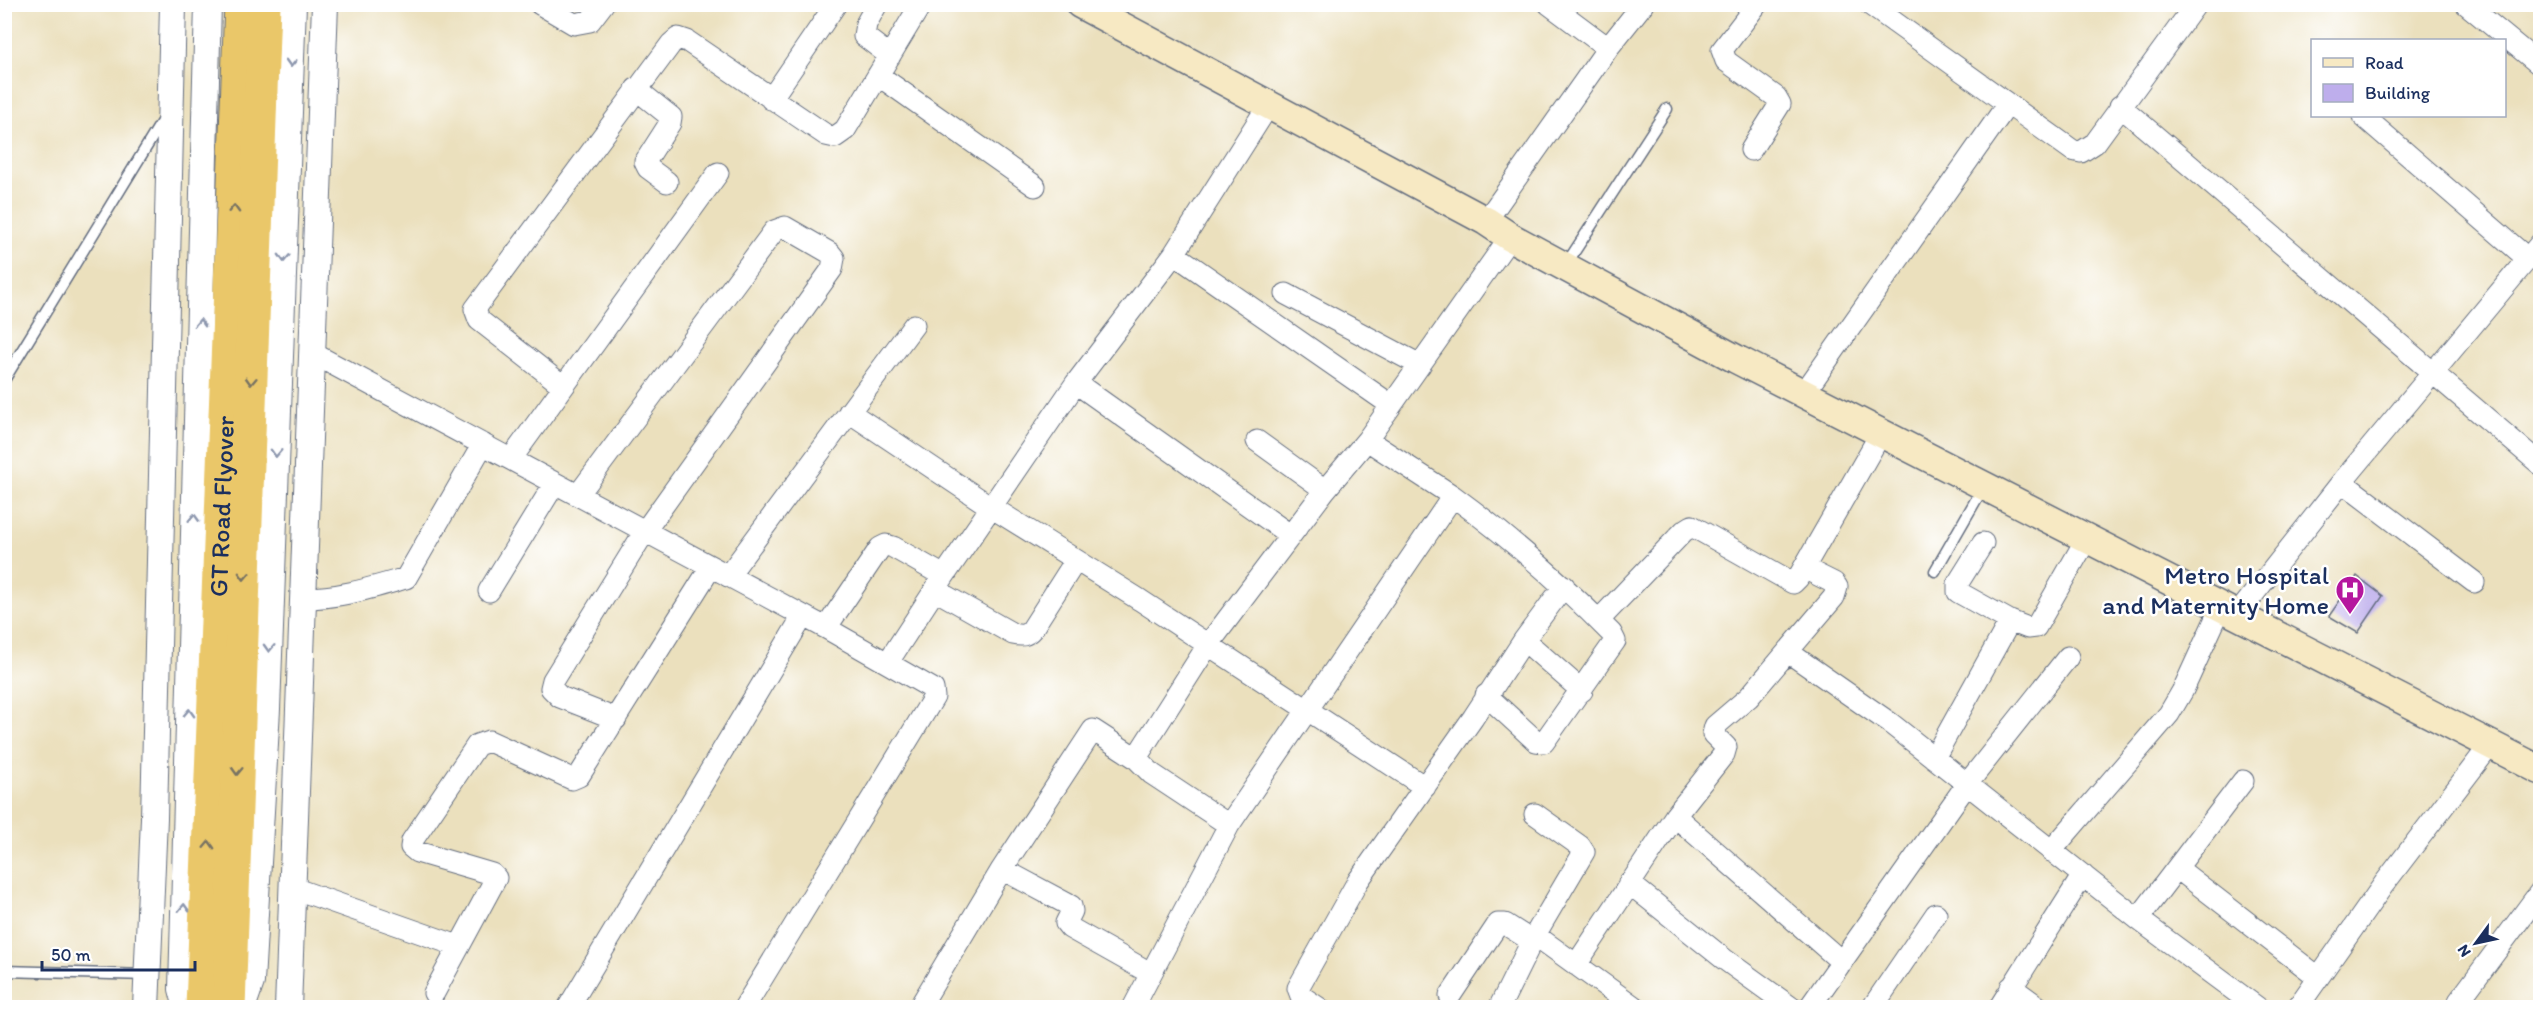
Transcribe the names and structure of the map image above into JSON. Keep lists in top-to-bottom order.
{
  "streets": {
    "highway": ["GT Road Flyover"]
  },
  "places": {
    "hospital": ["Metro Hospital and Maternity Home"]
  },
  "legend": ["Road", "Building"],
  "scale_bar": "50 m",
  "north": "bottom left"
}
